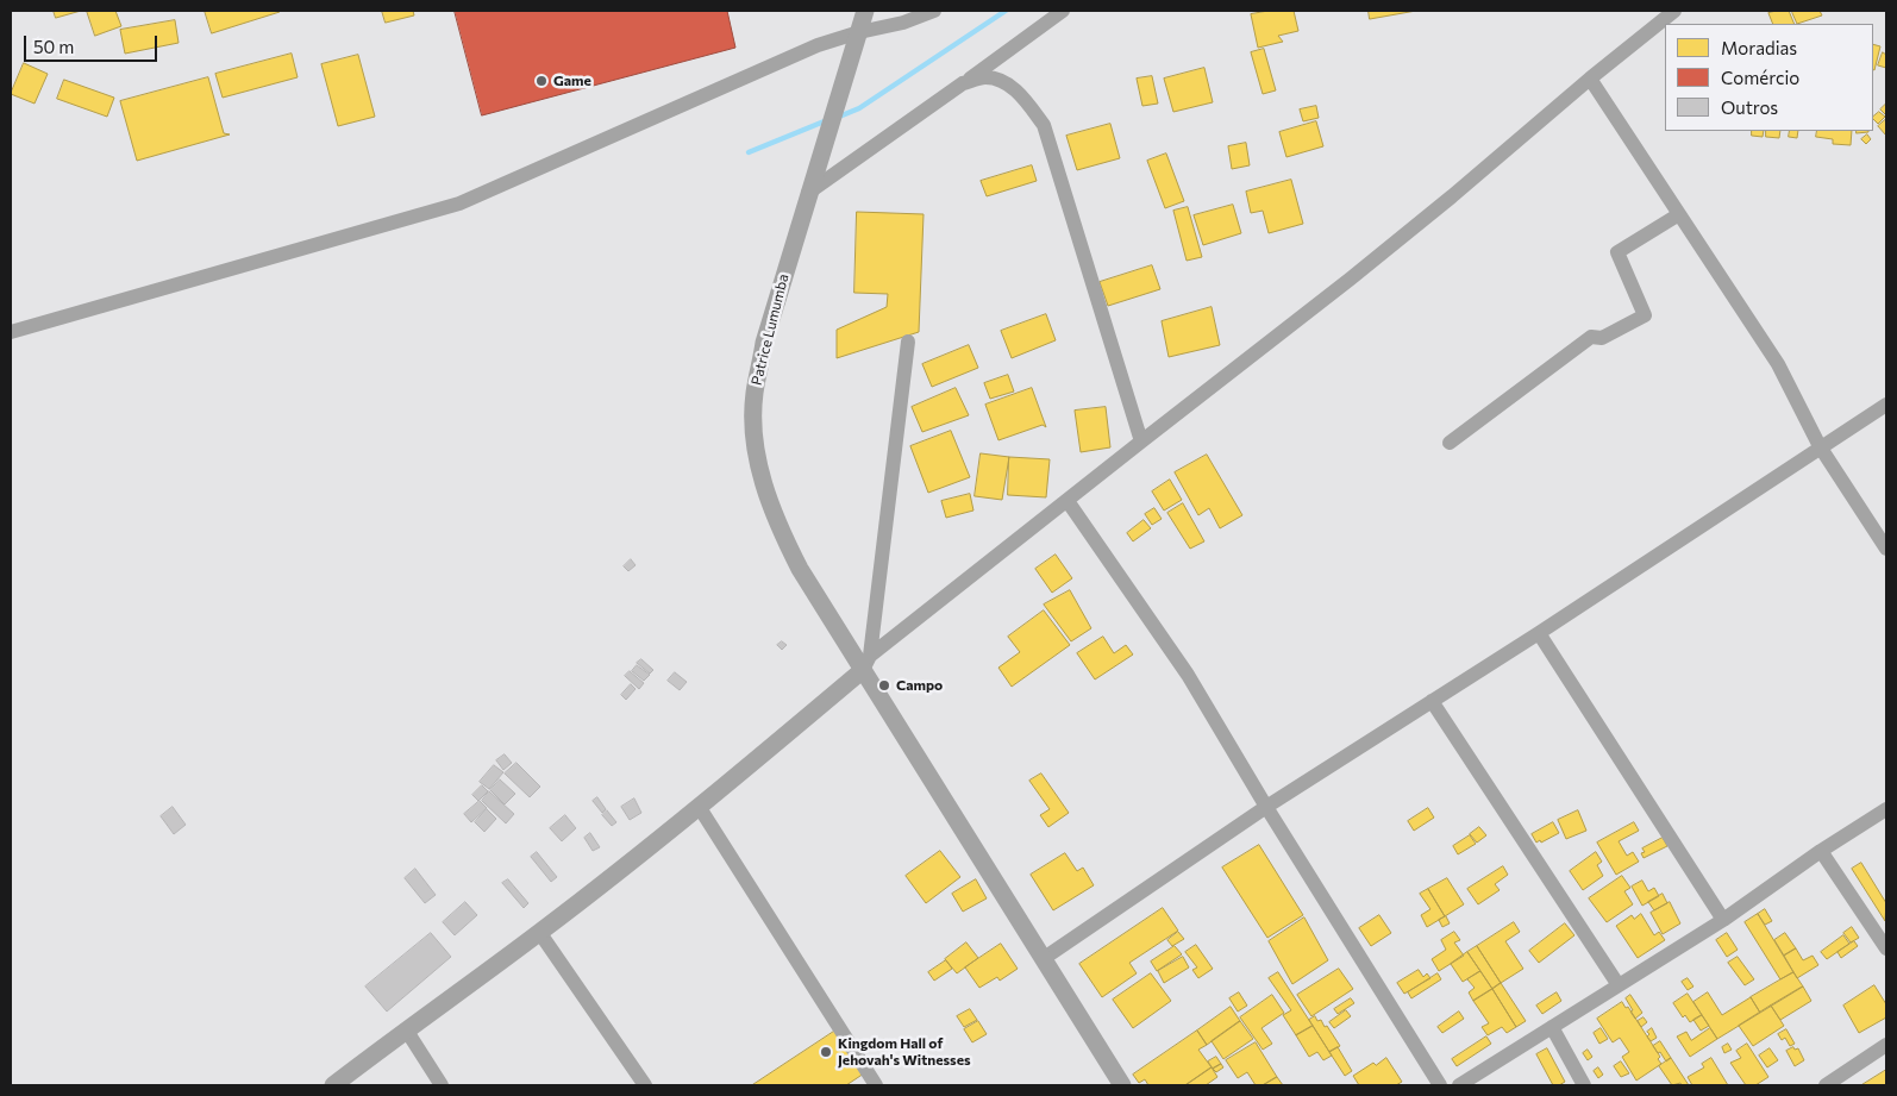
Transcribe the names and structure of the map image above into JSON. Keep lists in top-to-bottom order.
{
  "streets": {
    "street": ["Patrice Lumumba"]
  },
  "places": ["Game", "Campo", "Kingdom Hall of Jehovah's Witnesses"],
  "legend": ["Moradias", "Comércio", "Outros"],
  "scale_bar": "50 m"
}
